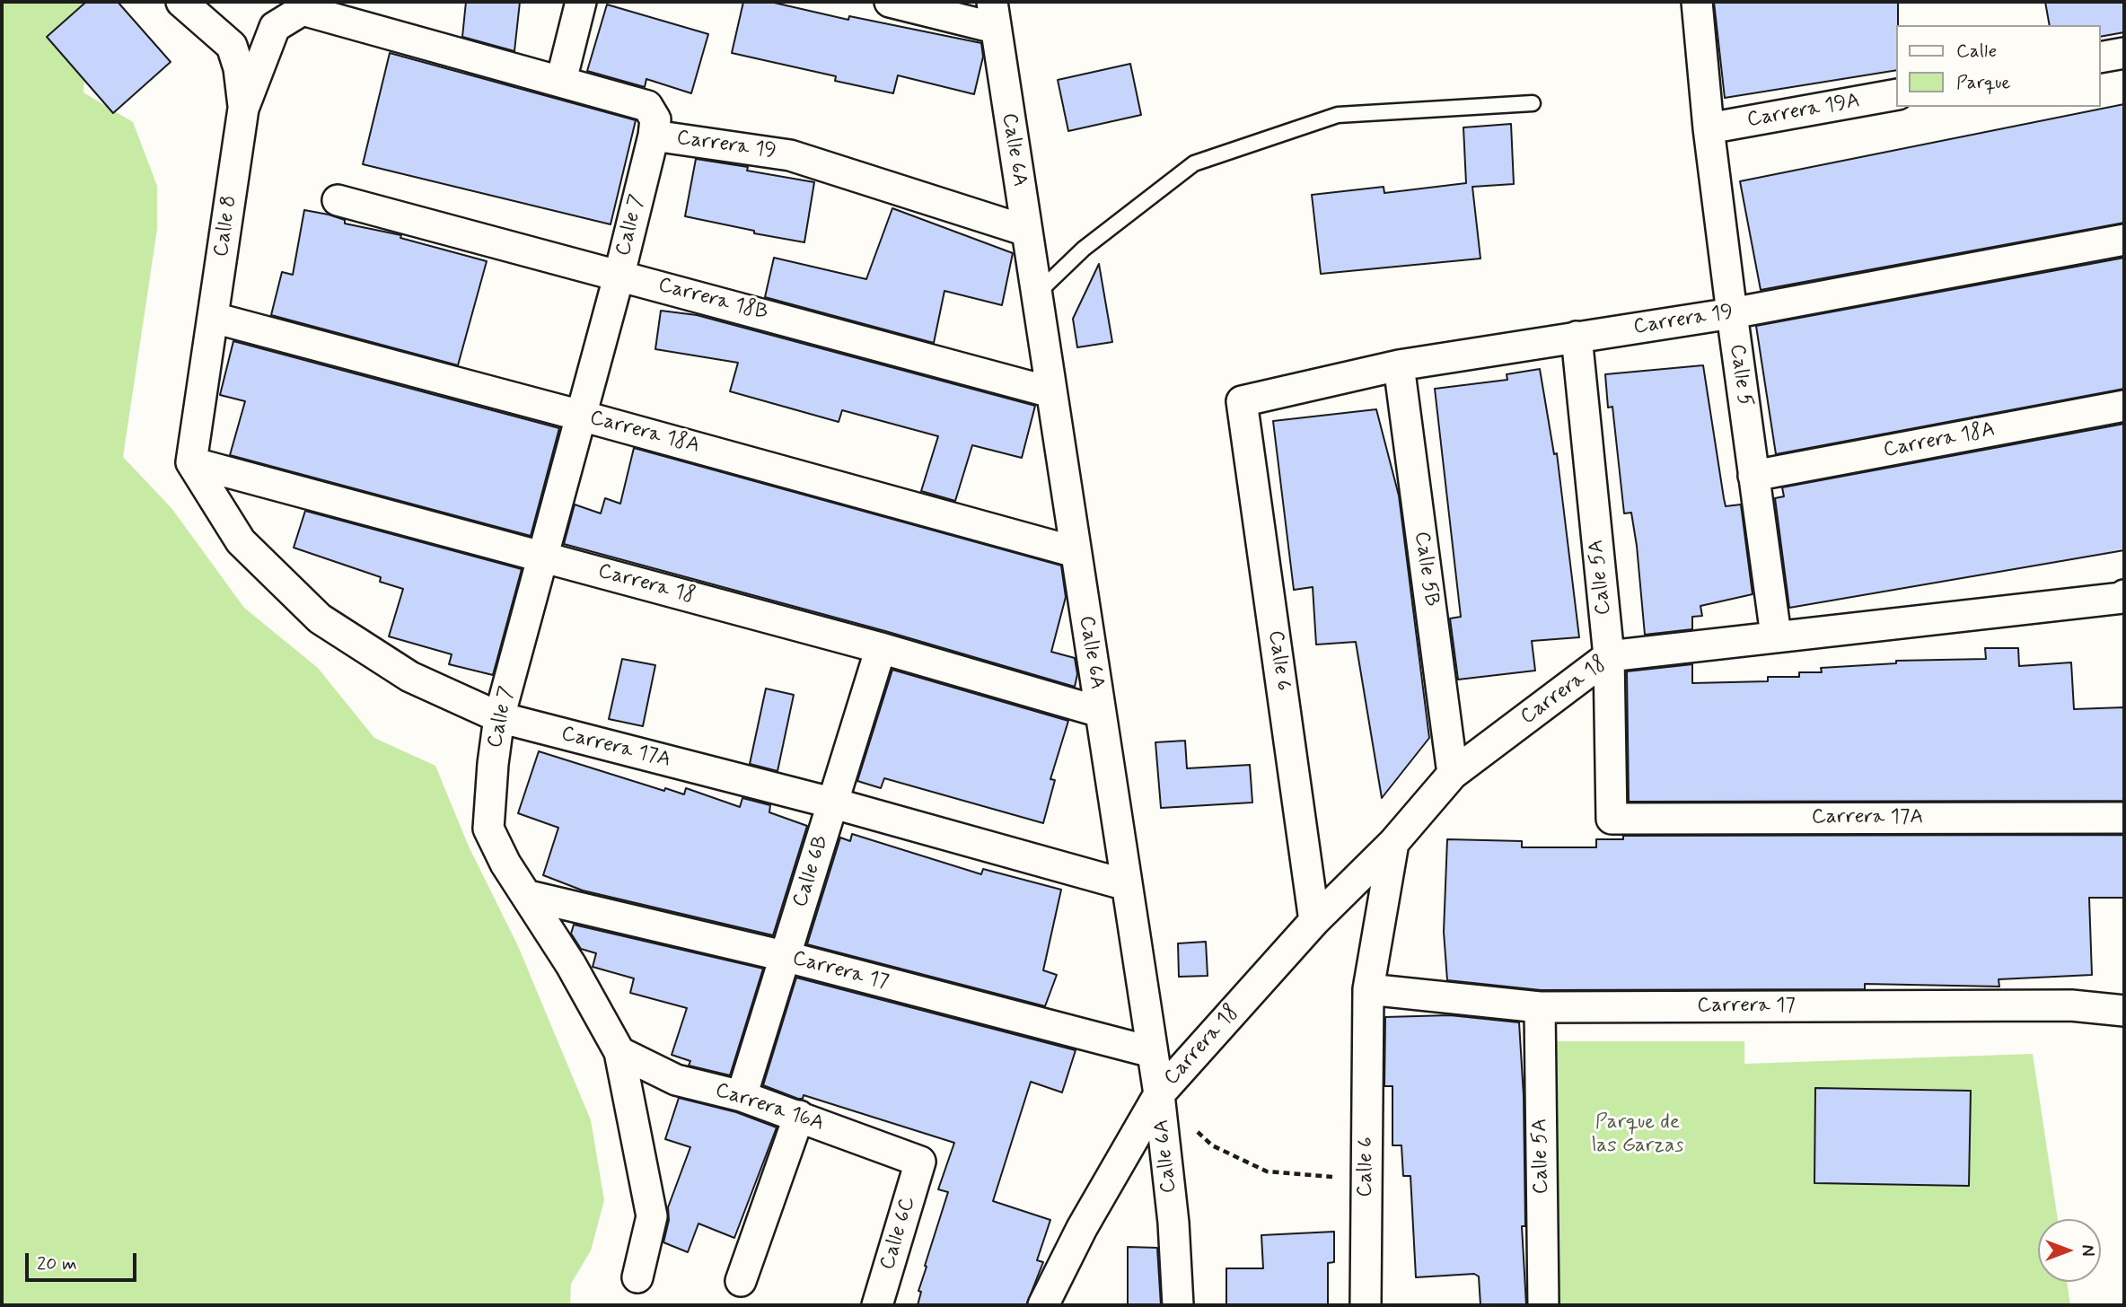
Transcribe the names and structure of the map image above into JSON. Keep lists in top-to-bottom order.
{
  "streets": {
    "street": [
      "Carrera 19A",
      "Carrera 19",
      "Calle 6A",
      "Calle 7",
      "Calle 8",
      "Carrera 18B",
      "Calle 5",
      "Carrera 18A",
      "Calle 5B",
      "Calle 5A",
      "Carrera 18",
      "Calle 6",
      "Carrera 17A",
      "Calle 6B",
      "Carrera 17",
      "Carrera 16A",
      "Calle 6C"
    ]
  },
  "crossings": [
    ["Carrera 19A", "Calle 5"],
    ["Carrera 19", "Calle 6A"],
    ["Carrera 19", "Calle 7"],
    ["Carrera 19", "Calle 8"],
    ["Carrera 19", "Calle 5"],
    ["Carrera 19", "Calle 5B"],
    ["Carrera 19", "Calle 5A"],
    ["Carrera 19", "Calle 6"],
    ["Calle 6A", "Carrera 18B"],
    ["Calle 6A", "Carrera 18A"],
    ["Calle 6A", "Carrera 18"],
    ["Calle 6A", "Carrera 17A"],
    ["Calle 6A", "Carrera 17"],
    ["Calle 7", "Carrera 18B"],
    ["Calle 7", "Carrera 18A"],
    ["Calle 7", "Carrera 18"],
    ["Calle 7", "Carrera 17A"],
    ["Calle 7", "Carrera 17"],
    ["Calle 7", "Carrera 16A"],
    ["Calle 8", "Carrera 18A"],
    ["Calle 8", "Carrera 18"],
    ["Calle 8", "Carrera 17A"],
    ["Calle 5", "Carrera 18A"],
    ["Calle 5", "Carrera 18"],
    ["Calle 5B", "Carrera 18"],
    ["Calle 5A", "Carrera 18"],
    ["Calle 5A", "Carrera 17A"],
    ["Calle 5A", "Carrera 17"],
    ["Carrera 18", "Calle 6"],
    ["Carrera 18", "Carrera 17A"],
    ["Carrera 18", "Calle 6B"],
    ["Calle 6", "Carrera 17"],
    ["Carrera 17A", "Calle 6B"],
    ["Calle 6B", "Carrera 17"],
    ["Calle 6B", "Carrera 16A"],
    ["Carrera 16A", "Calle 6C"]
  ],
  "parks": ["Parque de las Garzas"],
  "legend": ["Calle", "Parque"],
  "scale_bar": "20 m",
  "north": "right"
}
